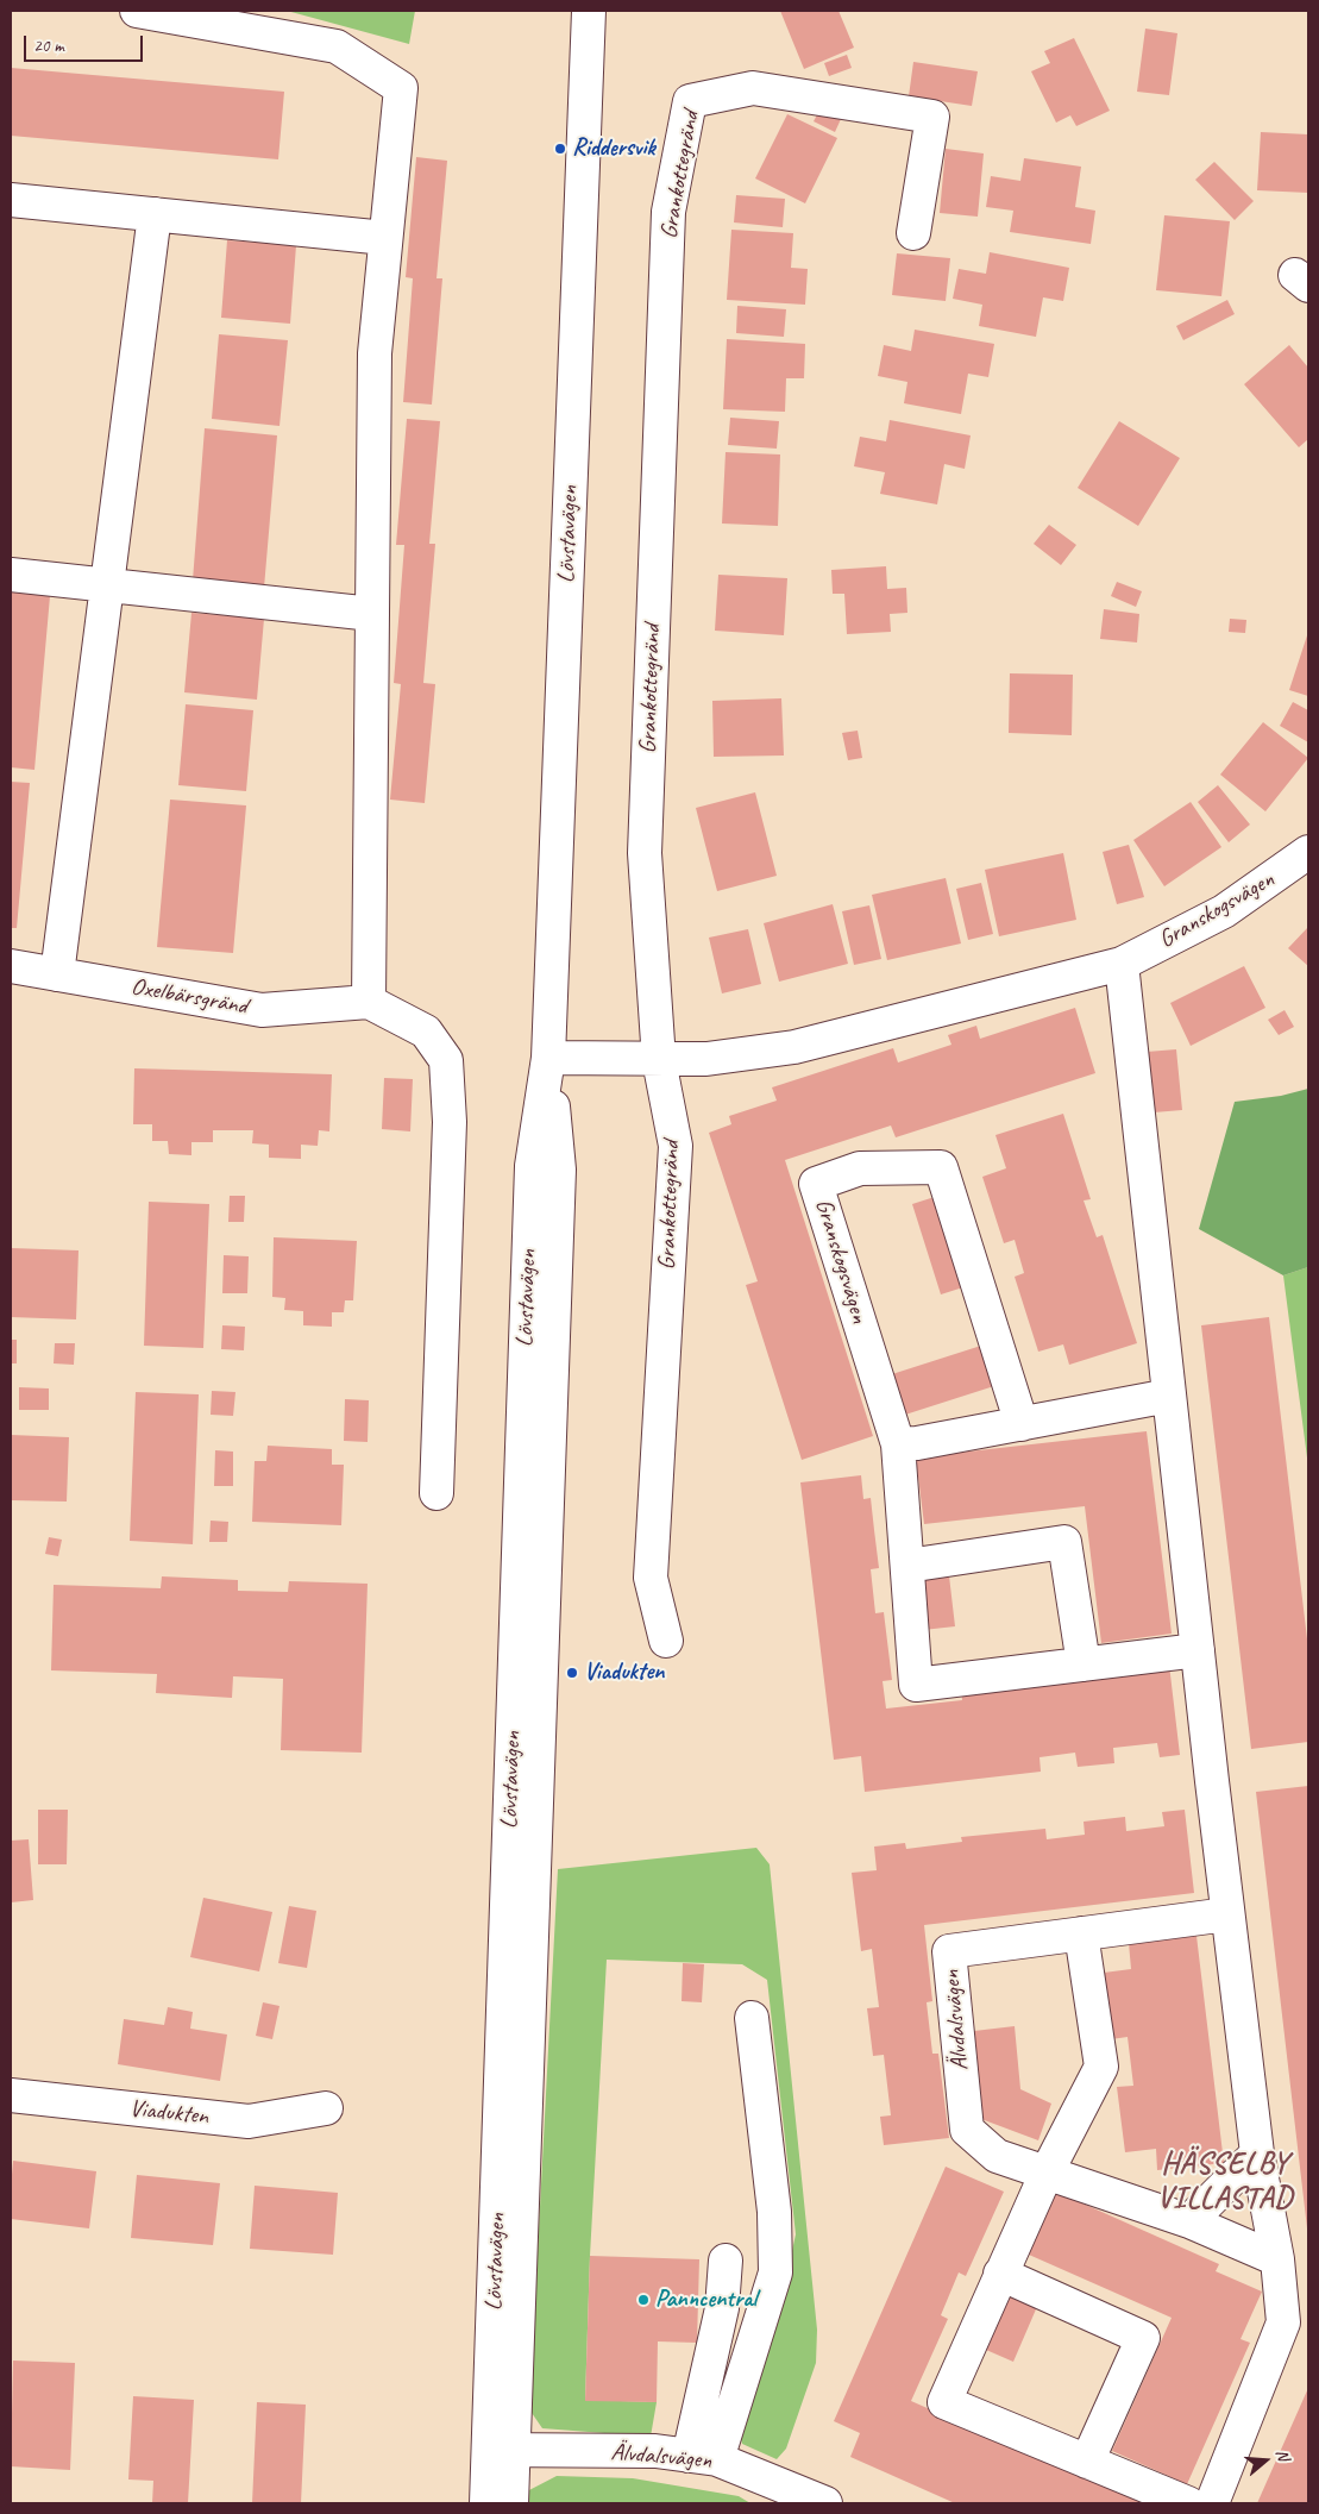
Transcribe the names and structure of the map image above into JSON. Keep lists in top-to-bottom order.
{
  "streets": {
    "street": [
      "Grankottegränd",
      "Lövstavägen",
      "Granskogsvägen",
      "Oxelbärsgränd",
      "Älvdalsvägen",
      "Viadukten"
    ]
  },
  "crossings": [
    ["Grankottegränd", "Granskogsvägen"],
    ["Lövstavägen", "Granskogsvägen"],
    ["Lövstavägen", "Älvdalsvägen"]
  ],
  "districts": ["HÄSSELBY VILLASTAD"],
  "places": ["Riddersvik", "Viadukten", "Panncentral"],
  "scale_bar": "20 m",
  "north": "right"
}
